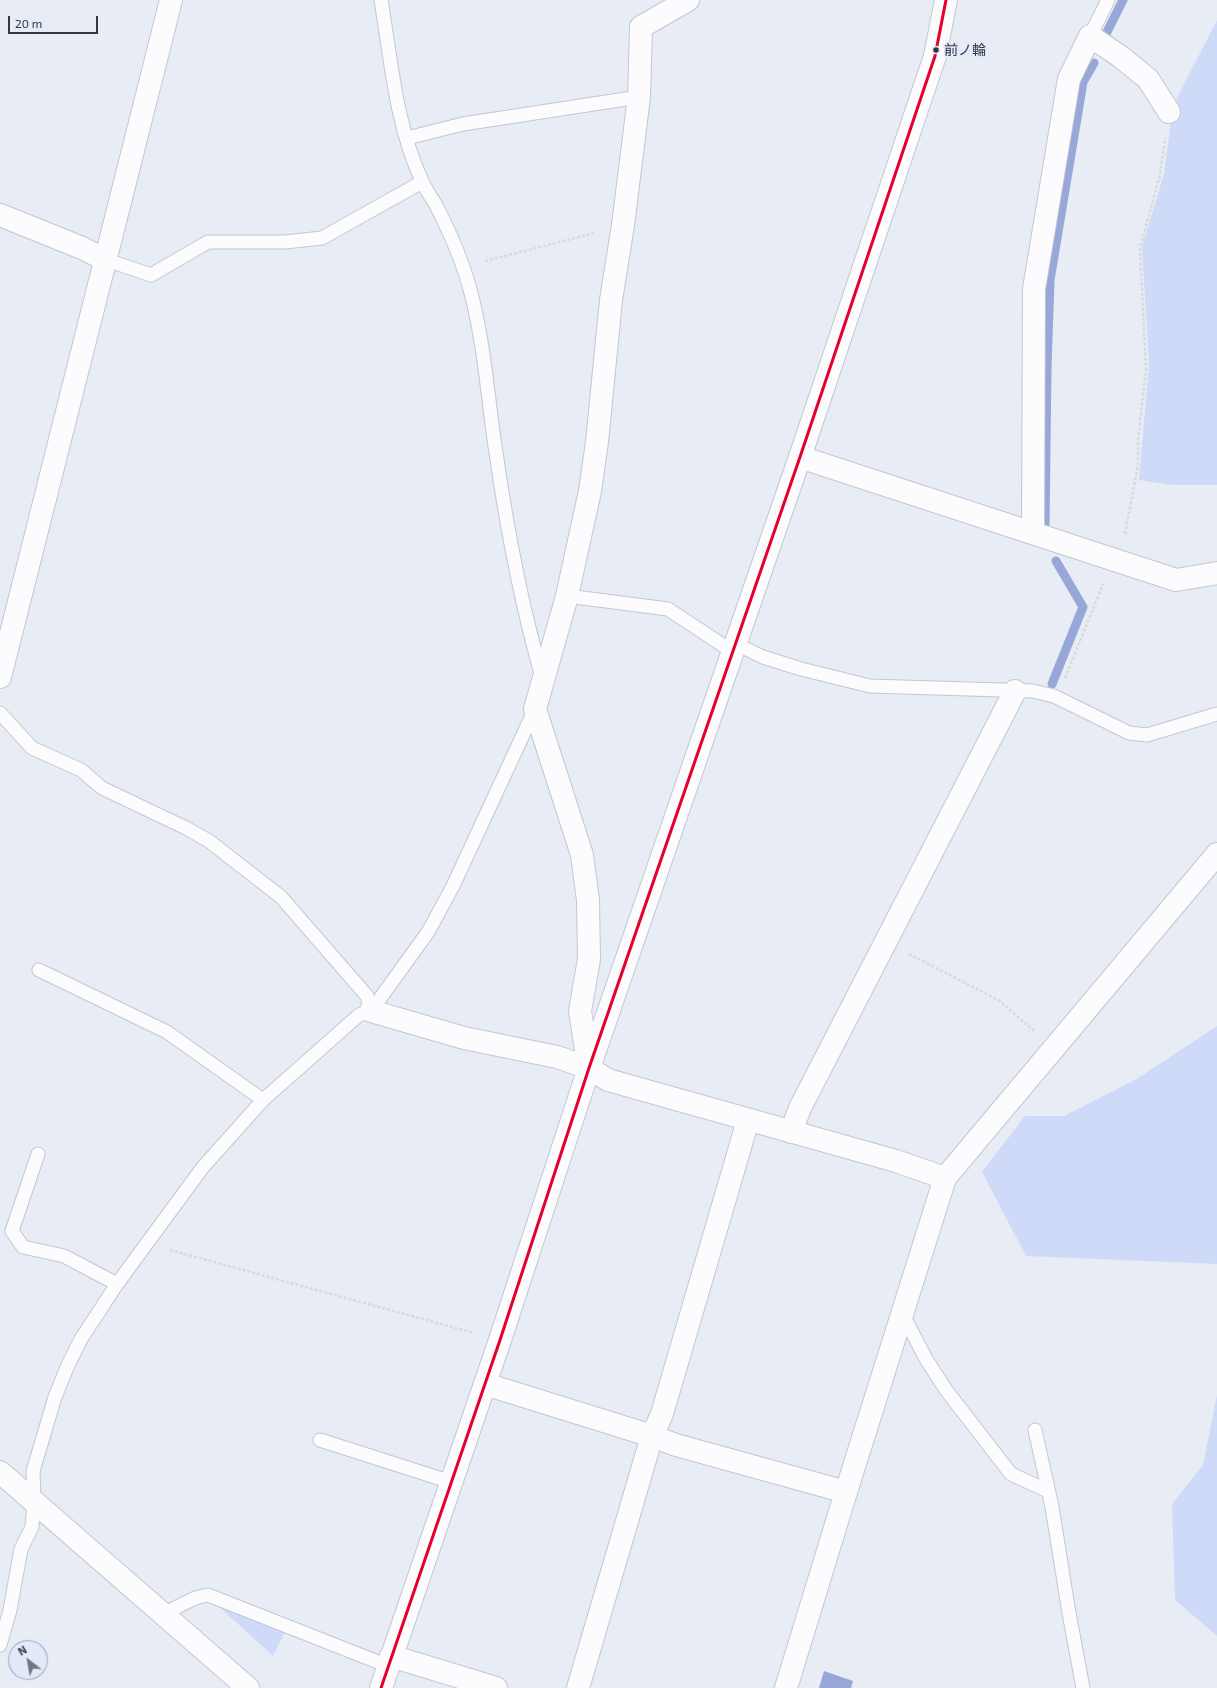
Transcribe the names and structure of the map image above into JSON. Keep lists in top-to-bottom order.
{
  "places": ["前ノ輪"],
  "scale_bar": "20 m",
  "north": "top left"
}
